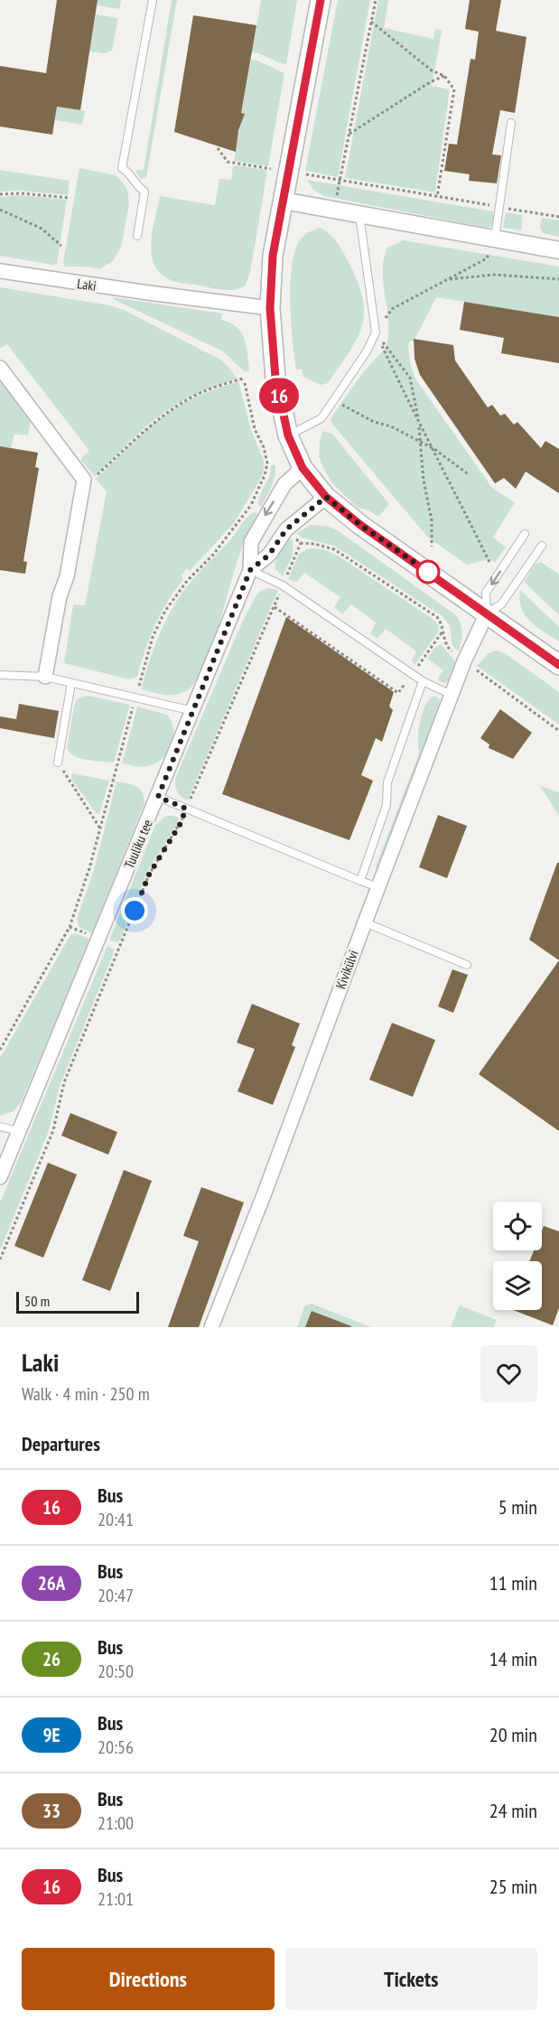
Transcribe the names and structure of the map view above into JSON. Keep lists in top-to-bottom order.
{
  "streets": {
    "street": ["Laki", "Tuuliku tee", "Kivikülvi"]
  },
  "lines": ["bus line 16"],
  "scale_bar": "50 m",
  "page": {
    "on_map": "16",
    "scale": "50 m",
    "heading": [
      ["Laki", "Walk · 4 min · 250 m"],
      "Departures"
    ],
    "list": [
      {
        "mark": "16",
        "name": "Bus",
        "note": "20:41",
        "value": "5 min"
      },
      {
        "mark": "26A",
        "name": "Bus",
        "note": "20:47",
        "value": "11 min"
      },
      {
        "mark": "26",
        "name": "Bus",
        "note": "20:50",
        "value": "14 min"
      },
      {
        "mark": "9E",
        "name": "Bus",
        "note": "20:56",
        "value": "20 min"
      },
      {
        "mark": "33",
        "name": "Bus",
        "note": "21:00",
        "value": "24 min"
      },
      {
        "mark": "16",
        "name": "Bus",
        "note": "21:01",
        "value": "25 min"
      }
    ],
    "buttons": ["Directions", "Tickets"]
  }
}
